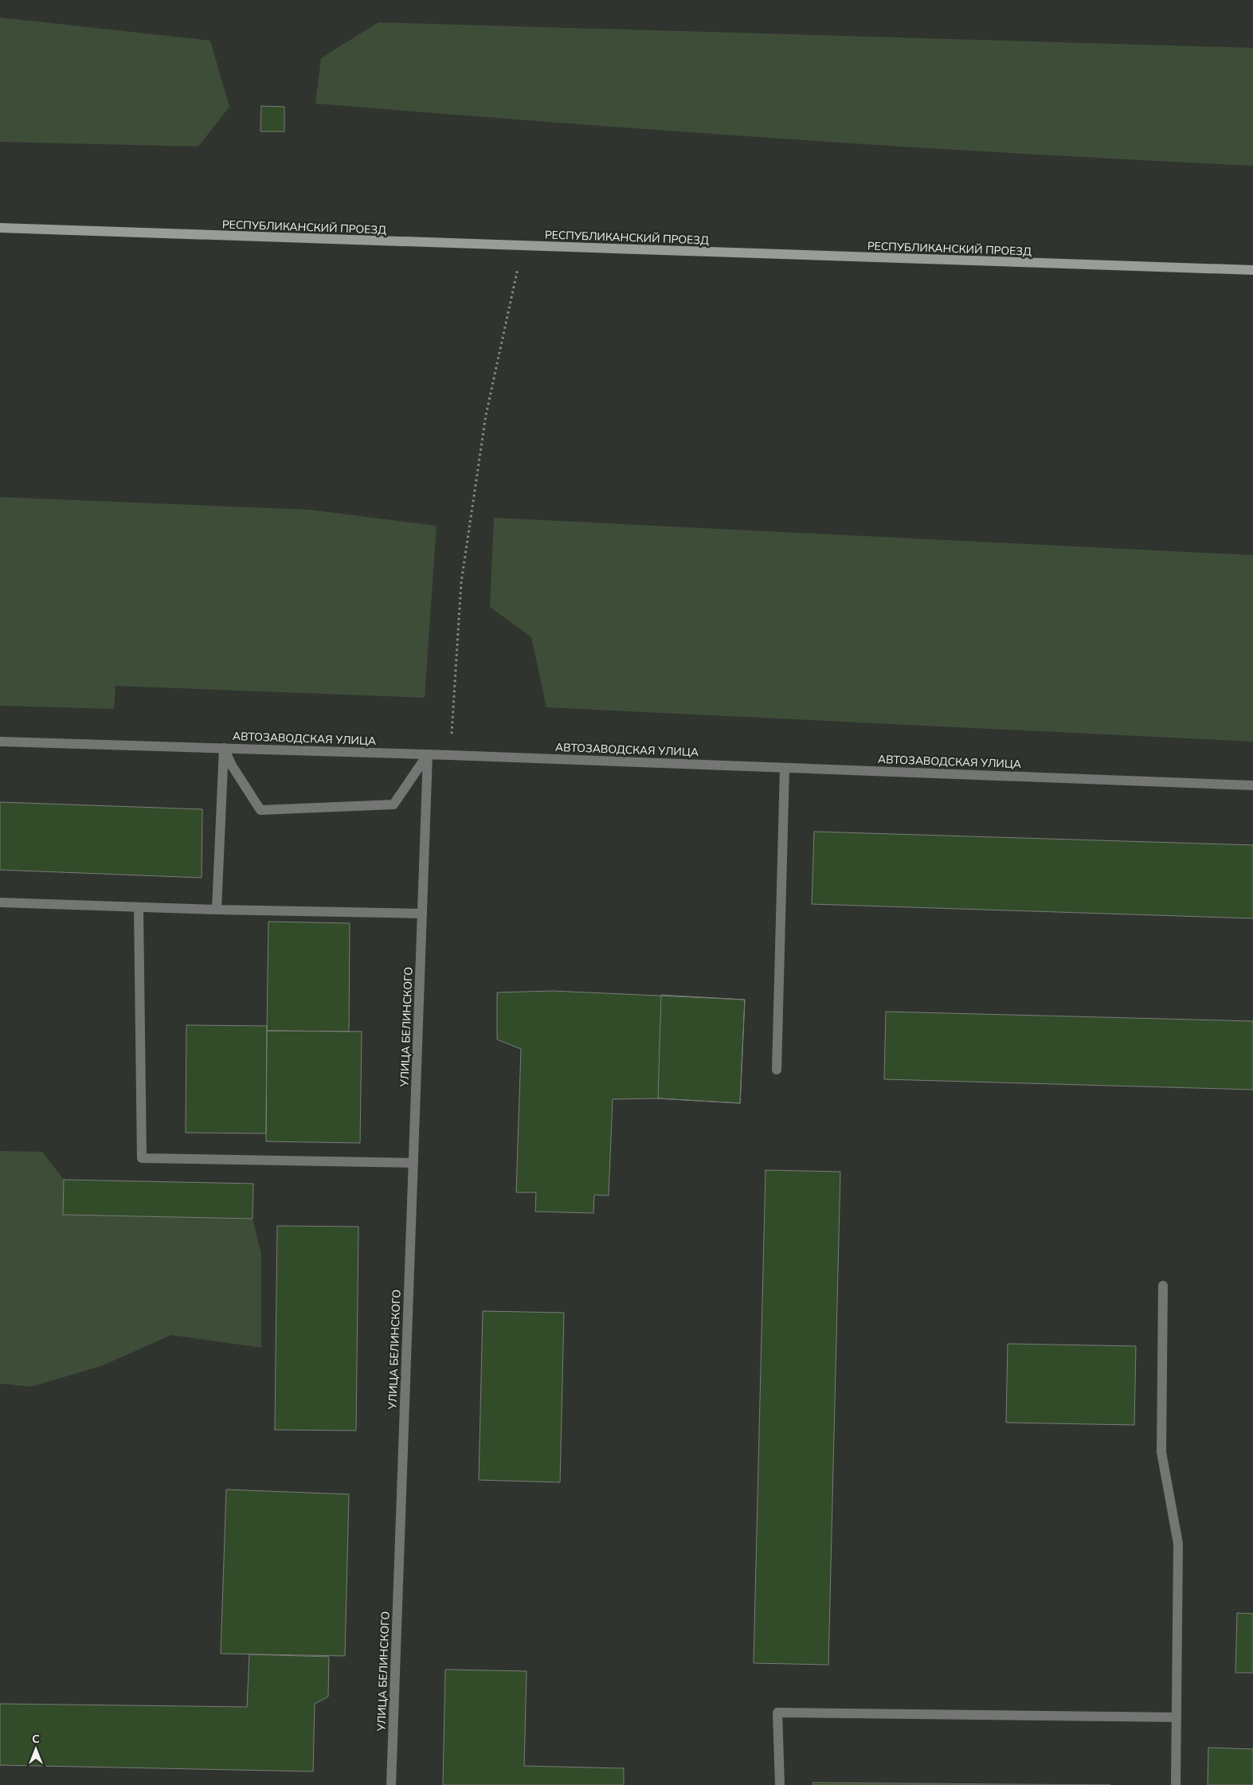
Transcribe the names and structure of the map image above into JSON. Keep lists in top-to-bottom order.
{
  "streets": {
    "main road": ["РЕСПУБЛИКАНСКИЙ ПРОЕЗД"],
    "street": ["АВТОЗАВОДСКАЯ УЛИЦА", "УЛИЦА БЕЛИНСКОГО"]
  },
  "crossings": [
    ["АВТОЗАВОДСКАЯ УЛИЦА", "УЛИЦА БЕЛИНСКОГО"]
  ],
  "north": "top"
}
